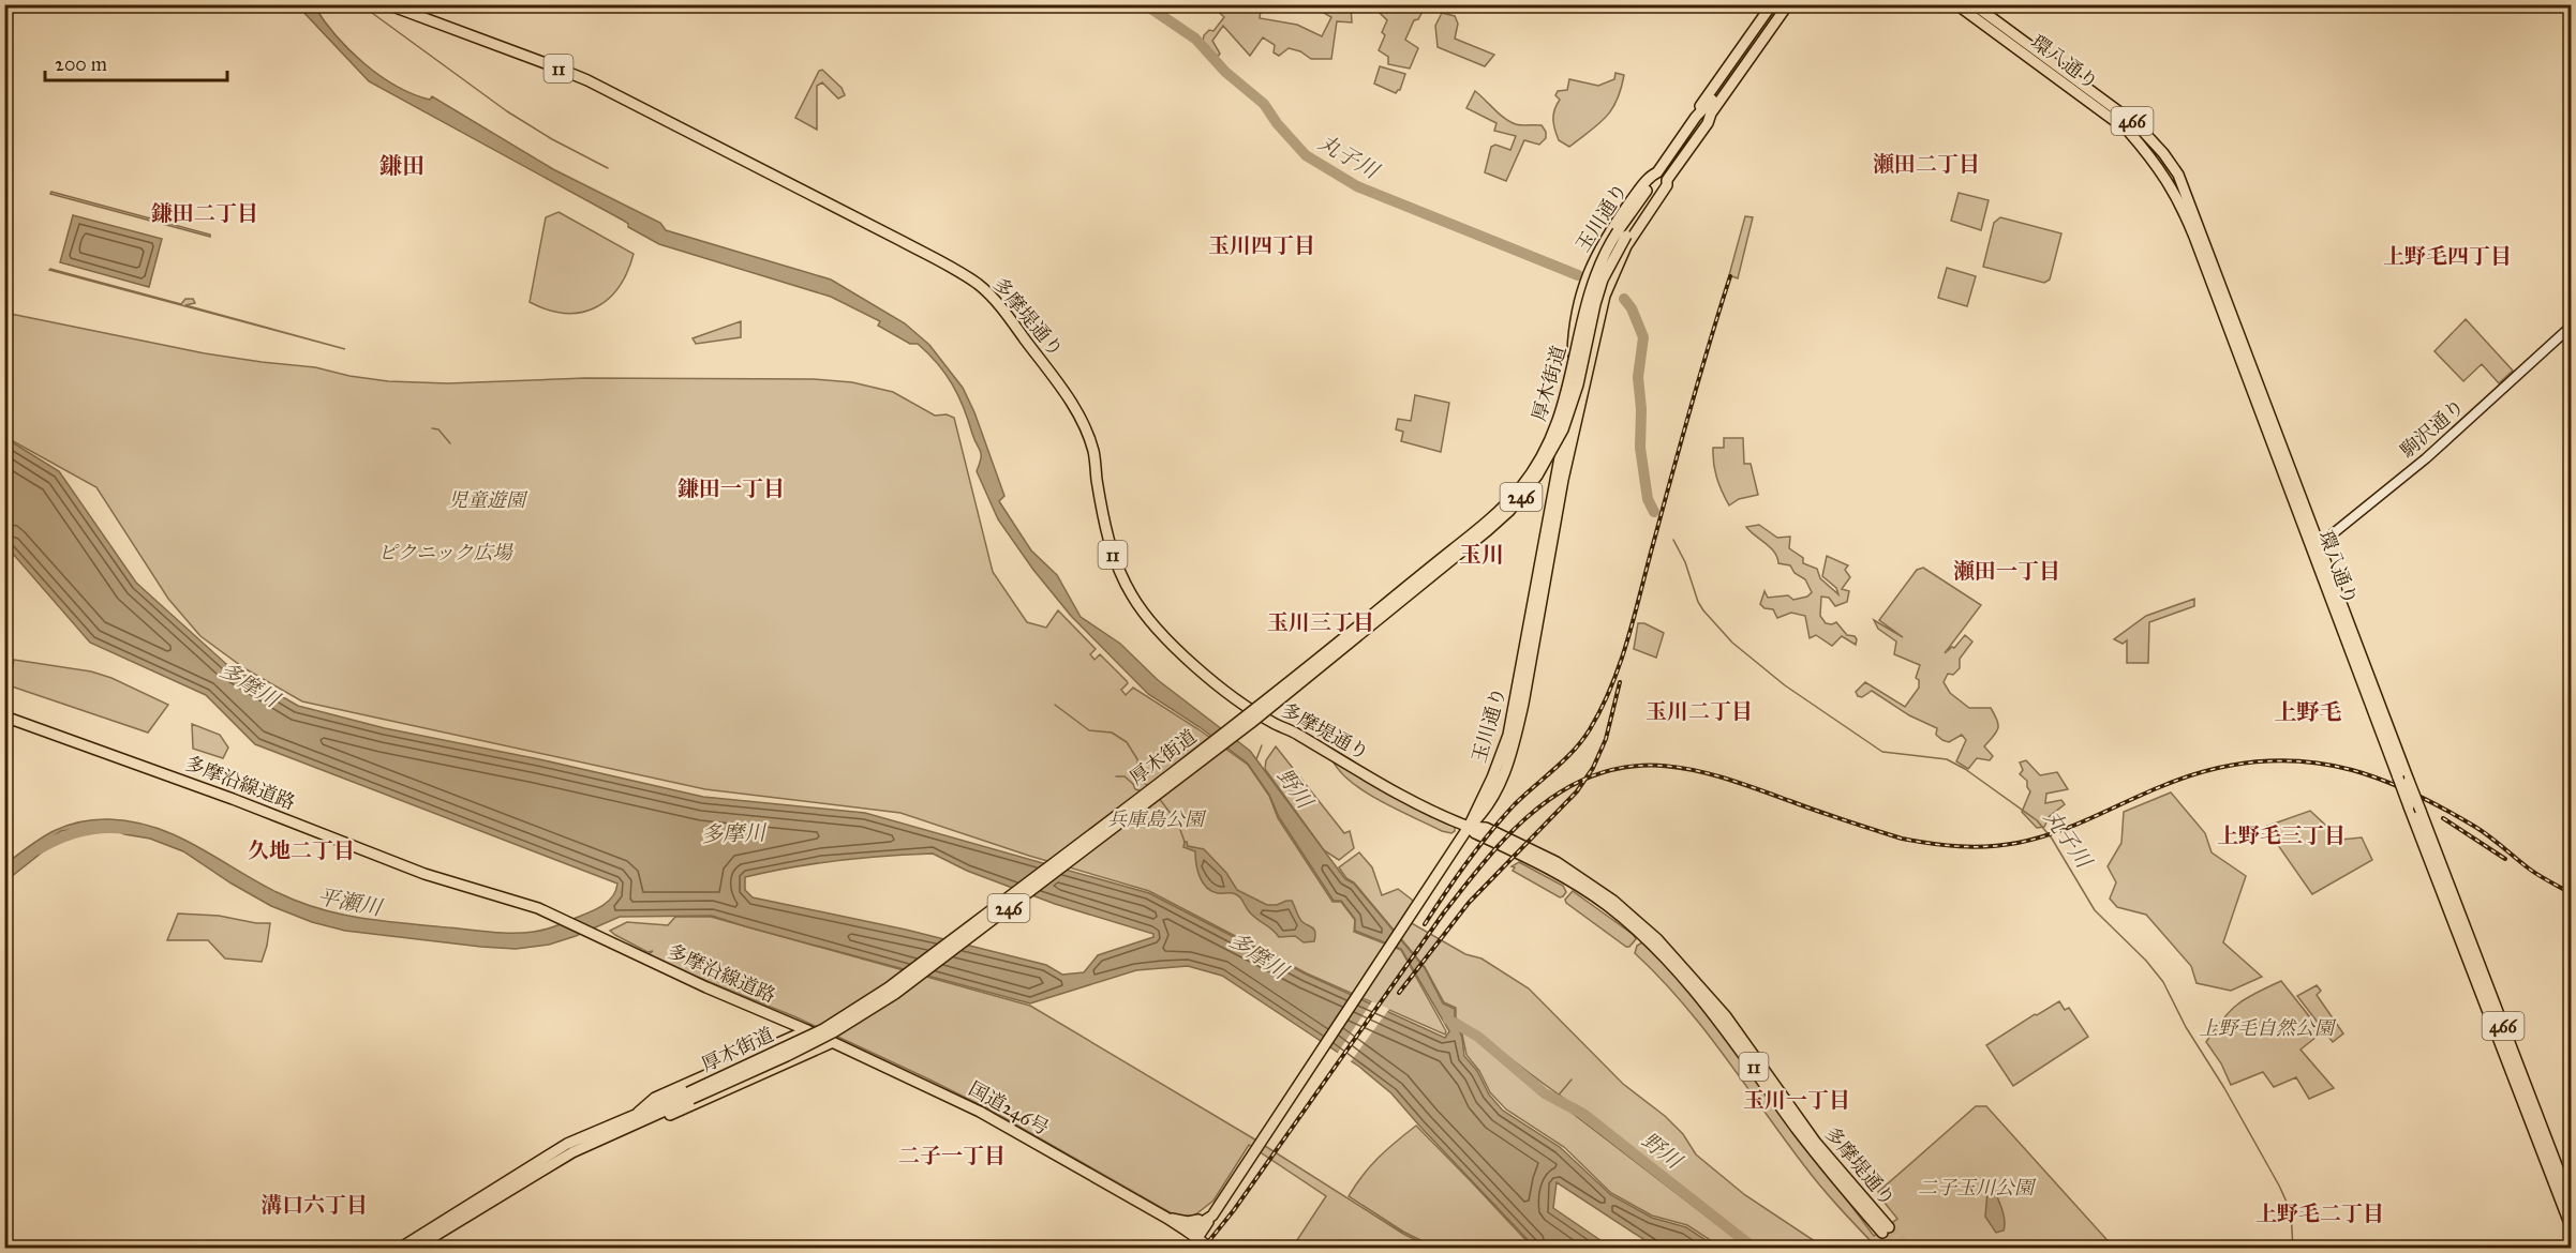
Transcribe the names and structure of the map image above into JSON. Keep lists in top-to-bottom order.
{
  "streets": {
    "main road": [
      "環八通り",
      "11",
      "466",
      "玉川通り",
      "多摩堤通り",
      "厚木街道",
      "駒沢通り",
      "246",
      "多摩沿線道路",
      "国道246号"
    ]
  },
  "crossings": [
    ["環八通り", "駒沢通り"],
    ["玉川通り", "多摩堤通り"],
    ["玉川通り", "厚木街道"],
    ["玉川通り", "246"],
    ["玉川通り", "国道246号"],
    ["厚木街道", "246"],
    ["246", "多摩沿線道路"],
    ["246", "国道246号"],
    ["多摩沿線道路", "国道246号"]
  ],
  "districts": [
    "瀬田二丁目",
    "鎌田",
    "鎌田二丁目",
    "玉川四丁目",
    "上野毛四丁目",
    "鎌田一丁目",
    "玉川",
    "瀬田一丁目",
    "玉川三丁目",
    "玉川二丁目",
    "上野毛",
    "上野毛三丁目",
    "久地二丁目",
    "玉川一丁目",
    "二子一丁目",
    "溝口六丁目",
    "上野毛二丁目"
  ],
  "water": [
    "丸子川",
    "多摩川",
    "野川",
    "平瀬川"
  ],
  "parks": [
    "児童遊園",
    "ピクニック広場",
    "兵庫島公園",
    "上野毛自然公園",
    "二子玉川公園"
  ],
  "scale_bar": "200 m"
}
